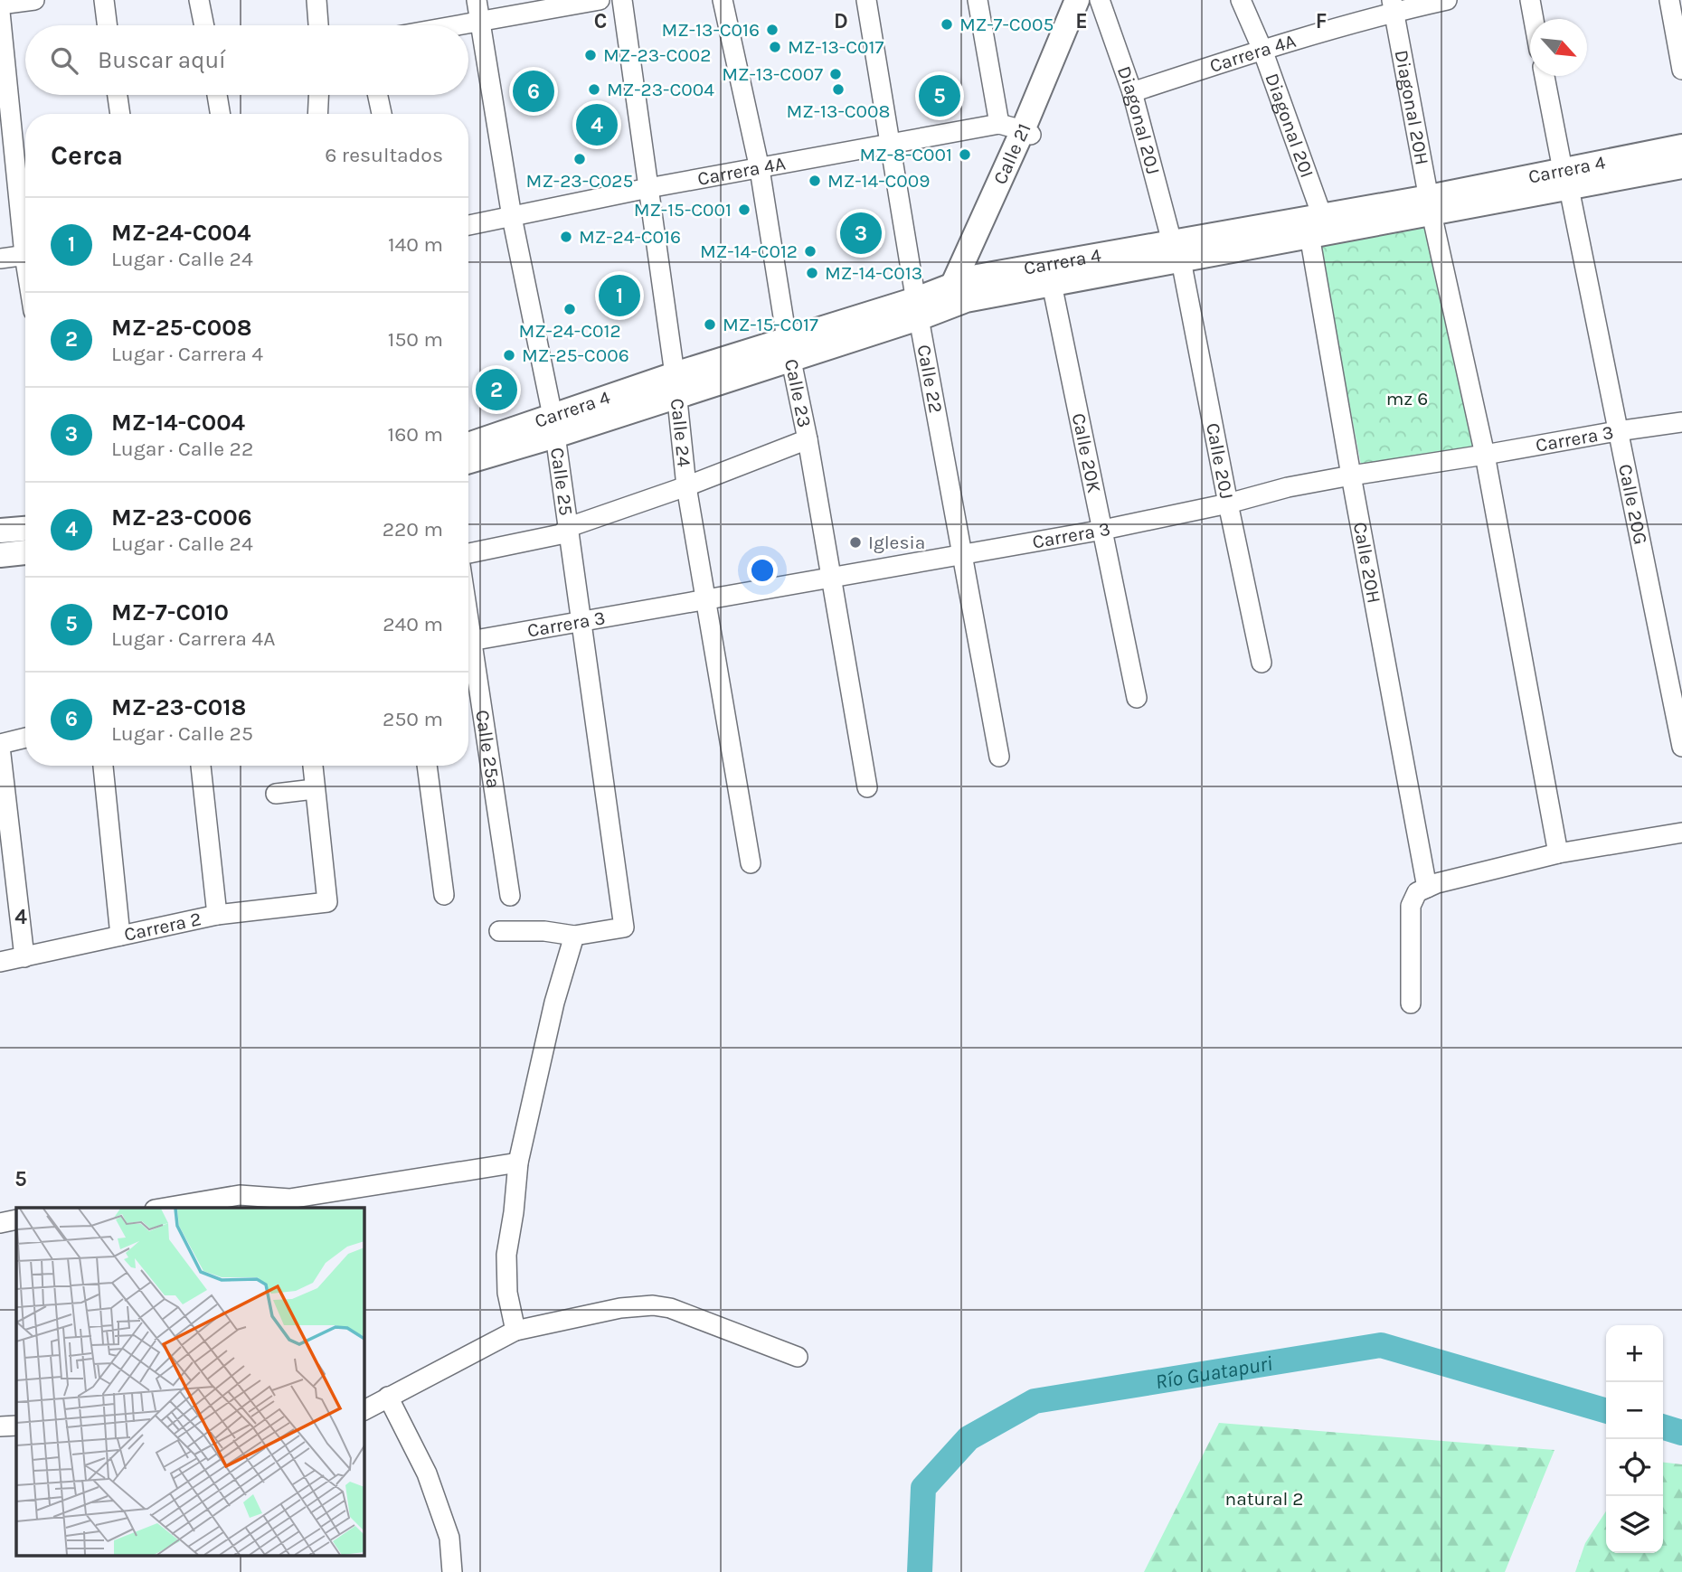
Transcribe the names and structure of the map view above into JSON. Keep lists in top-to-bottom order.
{
  "streets": {
    "main road": ["Calle 21", "Carrera 4"],
    "street": [
      "Carrera 4A",
      "Diagonal 20H",
      "Diagonal 20J",
      "Diagonal 20I",
      "Calle 22",
      "Calle 23",
      "Calle 24",
      "Carrera 3",
      "Calle 20K",
      "Calle 20J",
      "Calle 25",
      "Calle 20G",
      "Calle 20H",
      "Calle 25a",
      "Carrera 2"
    ]
  },
  "crossings": [
    ["Carrera 4A", "Diagonal 20H"],
    ["Carrera 4A", "Diagonal 20J"],
    ["Carrera 4A", "Diagonal 20I"],
    ["Carrera 4A", "Calle 21"],
    ["Carrera 4A", "Calle 22"],
    ["Carrera 4A", "Calle 23"],
    ["Carrera 4A", "Calle 24"],
    ["Carrera 4A", "Calle 25"],
    ["Diagonal 20H", "Carrera 4"],
    ["Diagonal 20J", "Carrera 4"],
    ["Diagonal 20J", "Calle 20J"],
    ["Diagonal 20I", "Carrera 4"],
    ["Diagonal 20I", "Calle 20H"],
    ["Calle 21", "Carrera 4"],
    ["Carrera 4", "Calle 22"],
    ["Carrera 4", "Calle 23"],
    ["Carrera 4", "Calle 24"],
    ["Carrera 4", "Calle 20K"],
    ["Carrera 4", "Calle 20J"],
    ["Carrera 4", "Calle 25"],
    ["Carrera 4", "Calle 20G"],
    ["Carrera 4", "Calle 20H"],
    ["Calle 22", "Carrera 3"],
    ["Calle 23", "Carrera 3"],
    ["Calle 24", "Carrera 3"],
    ["Carrera 3", "Calle 20K"],
    ["Carrera 3", "Calle 20J"],
    ["Carrera 3", "Calle 25"],
    ["Carrera 3", "Calle 20G"],
    ["Carrera 3", "Calle 20H"]
  ],
  "water": ["Río Guatapuri"],
  "parks": ["mz 6", "natural 2"],
  "places": [
    "MZ-7-C005",
    "MZ-13-C016",
    "MZ-13-C017",
    "MZ-23-C002",
    "MZ-13-C007",
    "MZ-23-C004",
    "MZ-13-C008",
    "MZ-8-C001",
    "MZ-23-C025",
    "MZ-14-C009",
    "MZ-15-C001",
    "MZ-24-C016",
    "MZ-14-C012",
    "MZ-14-C013",
    "MZ-24-C012",
    "MZ-15-C017",
    "MZ-25-C006",
    "Iglesia"
  ],
  "north": "bottom right",
  "page": {
    "search": "Buscar aquí",
    "pins": [
      "6",
      "5",
      "4",
      "3",
      "1",
      "2"
    ],
    "heading": ["Cerca", "6 resultados"],
    "list": [
      {
        "mark": "1",
        "name": "MZ-24-C004",
        "note": "Lugar · Calle 24",
        "value": "140 m"
      },
      {
        "mark": "2",
        "name": "MZ-25-C008",
        "note": "Lugar · Carrera 4",
        "value": "150 m"
      },
      {
        "mark": "3",
        "name": "MZ-14-C004",
        "note": "Lugar · Calle 22",
        "value": "160 m"
      },
      {
        "mark": "4",
        "name": "MZ-23-C006",
        "note": "Lugar · Calle 24",
        "value": "220 m"
      },
      {
        "mark": "5",
        "name": "MZ-7-C010",
        "note": "Lugar · Carrera 4A",
        "value": "240 m"
      },
      {
        "mark": "6",
        "name": "MZ-23-C018",
        "note": "Lugar · Calle 25",
        "value": "250 m"
      }
    ],
    "map_buttons": ["+", "−"]
  },
  "grid": {
    "columns": [
      "C",
      "D",
      "E",
      "F"
    ],
    "rows": ["4", "5"]
  }
}
